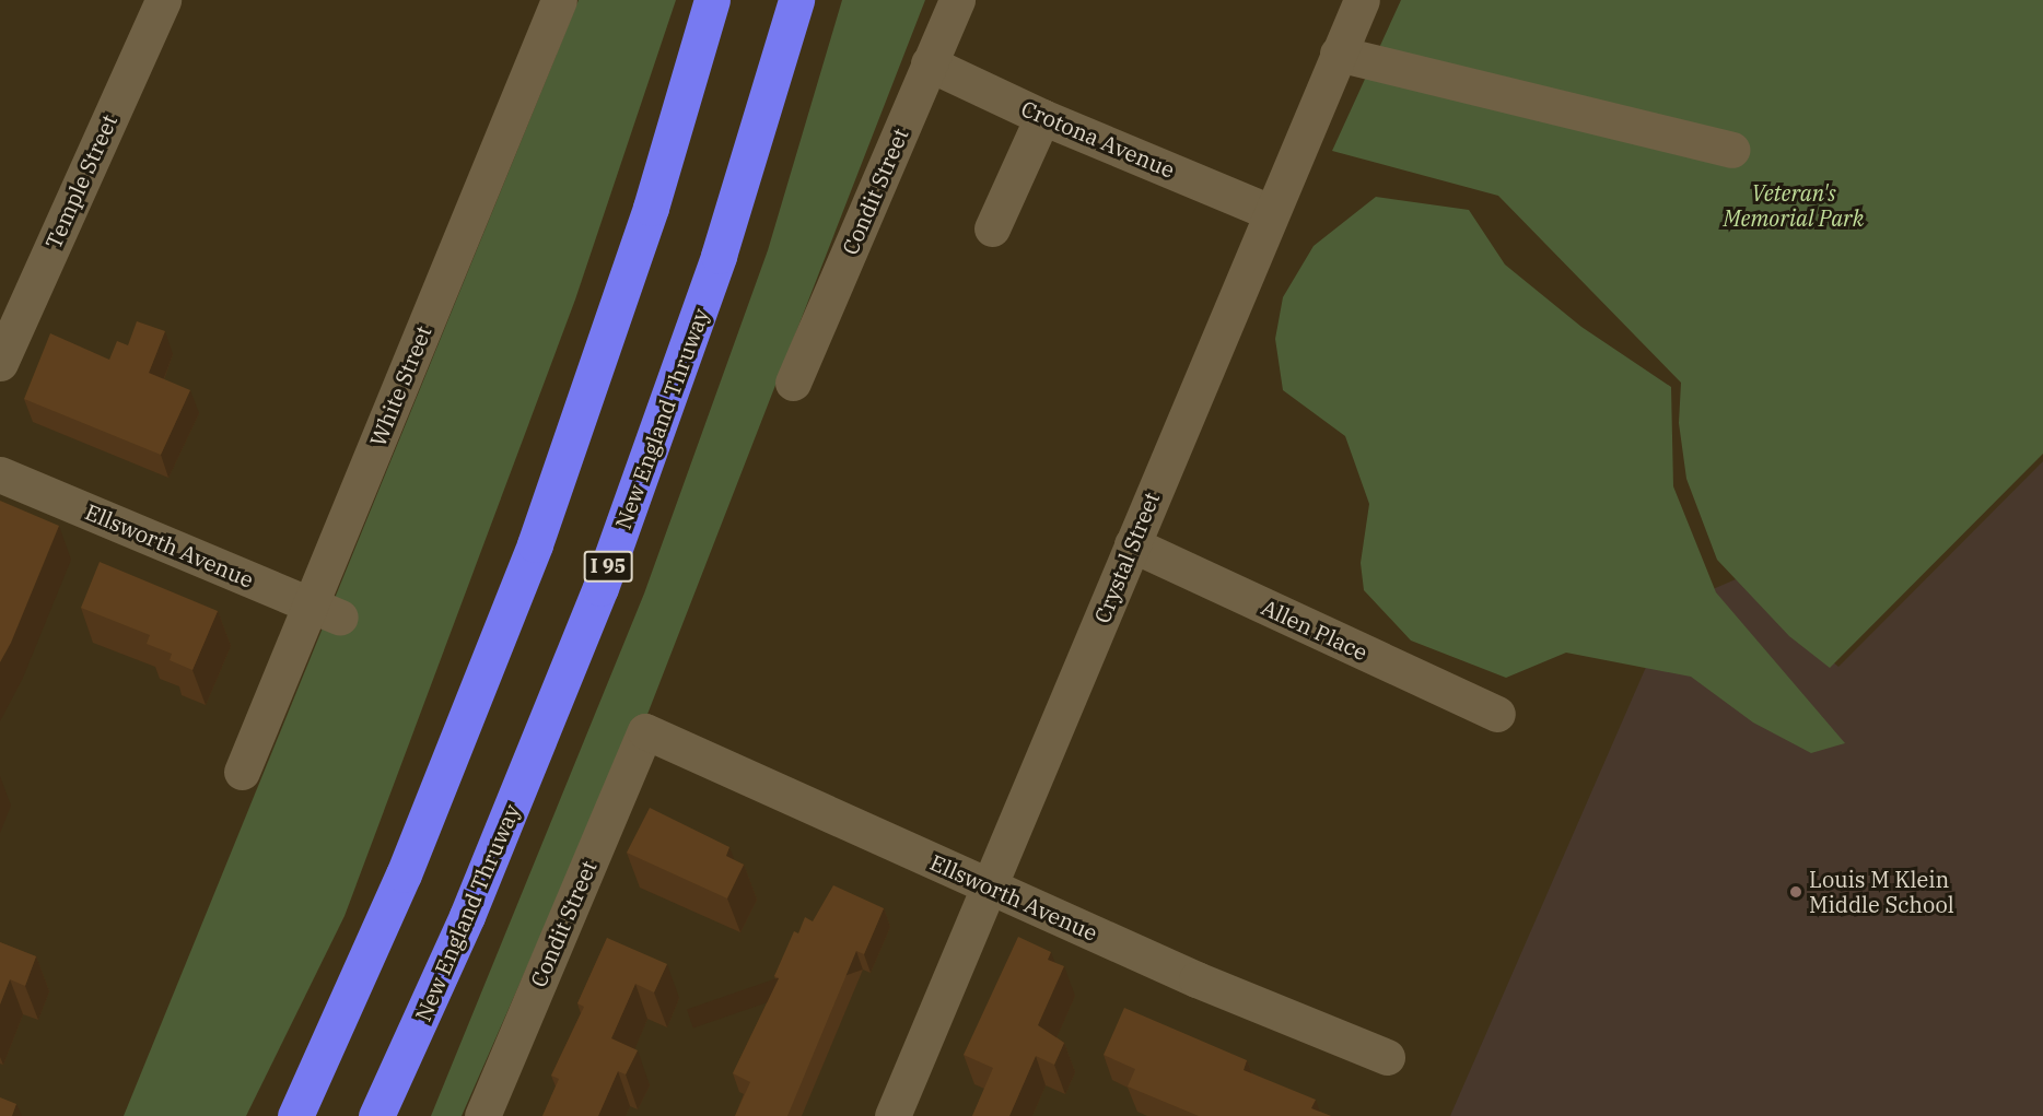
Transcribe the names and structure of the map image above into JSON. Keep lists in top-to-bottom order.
{
  "streets": {
    "highway": ["New England Thruway", "I 95"],
    "street": [
      "Crotona Avenue",
      "Temple Street",
      "Condit Street",
      "White Street",
      "Ellsworth Avenue",
      "Crystal Street",
      "Allen Place"
    ]
  },
  "crossings": [
    ["Crotona Avenue", "Condit Street"],
    ["Crotona Avenue", "Crystal Street"],
    ["Condit Street", "Ellsworth Avenue"],
    ["White Street", "Ellsworth Avenue"],
    ["Ellsworth Avenue", "Crystal Street"],
    ["Crystal Street", "Allen Place"]
  ],
  "parks": ["Veteran's Memorial Park"],
  "places": ["Louis M Klein Middle School"]
}
